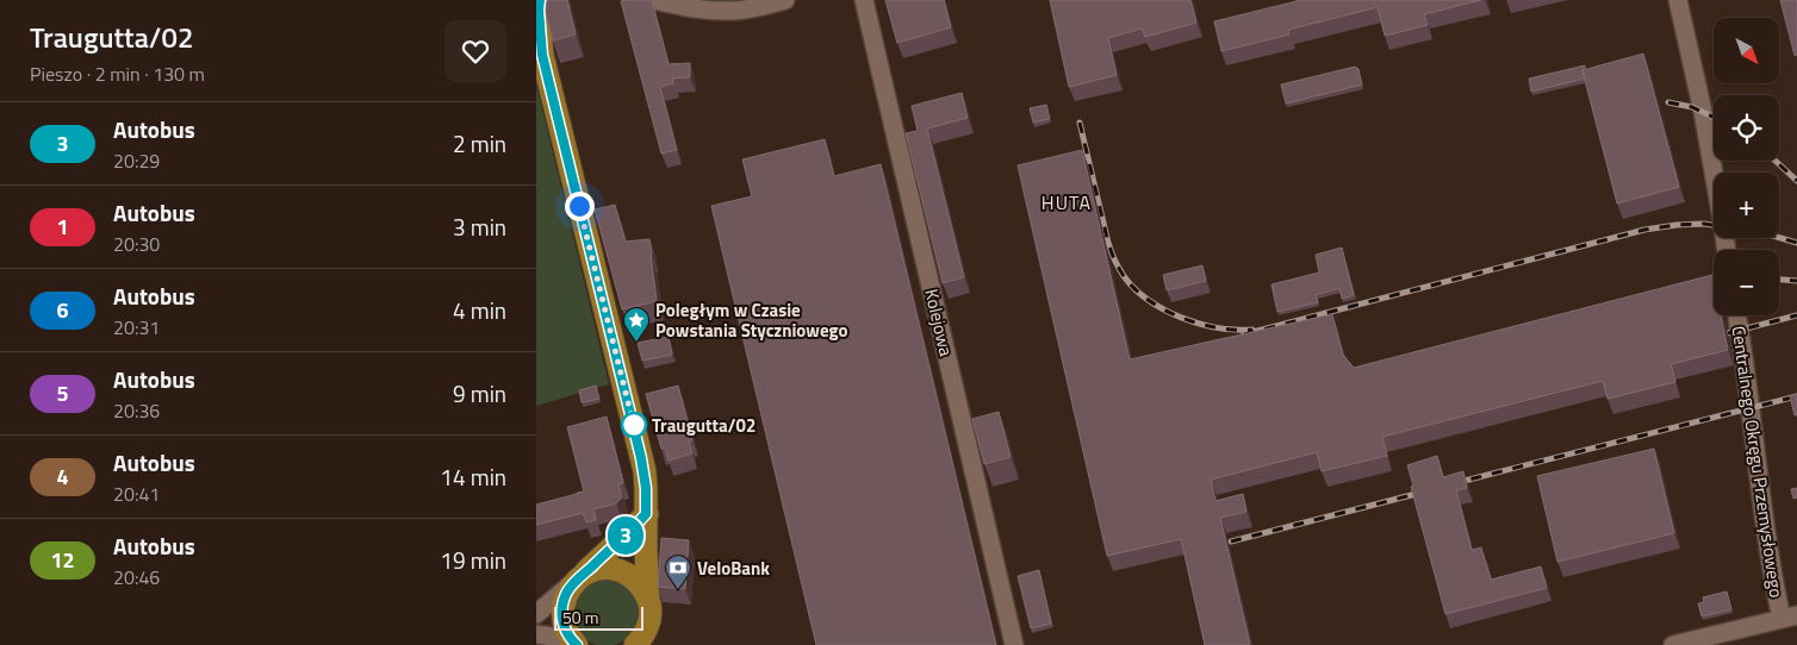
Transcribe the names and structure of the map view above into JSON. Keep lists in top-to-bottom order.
{
  "streets": {
    "street": ["Kolejowa", "Centralnego Okręgu Przemysłowego"]
  },
  "districts": ["HUTA"],
  "places": {
    "place": ["Poległym w Czasie Powstania Styczniowego"],
    "other": ["Traugutta/02"],
    "bank": ["VeloBank"]
  },
  "lines": ["bus line 3"],
  "scale_bar": "50 m",
  "north": "bottom right",
  "page": {
    "heading": ["Traugutta/02", "Pieszo · 2 min · 130 m"],
    "on_map": "3",
    "map_buttons": ["+", "−"],
    "list": [
      {
        "mark": "3",
        "name": "Autobus",
        "note": "20:29",
        "value": "2 min"
      },
      {
        "mark": "1",
        "name": "Autobus",
        "note": "20:30",
        "value": "3 min"
      },
      {
        "mark": "6",
        "name": "Autobus",
        "note": "20:31",
        "value": "4 min"
      },
      {
        "mark": "5",
        "name": "Autobus",
        "note": "20:36",
        "value": "9 min"
      },
      {
        "mark": "4",
        "name": "Autobus",
        "note": "20:41",
        "value": "14 min"
      },
      {
        "mark": "12",
        "name": "Autobus",
        "note": "20:46",
        "value": "19 min"
      }
    ],
    "scale": "50 m"
  }
}
